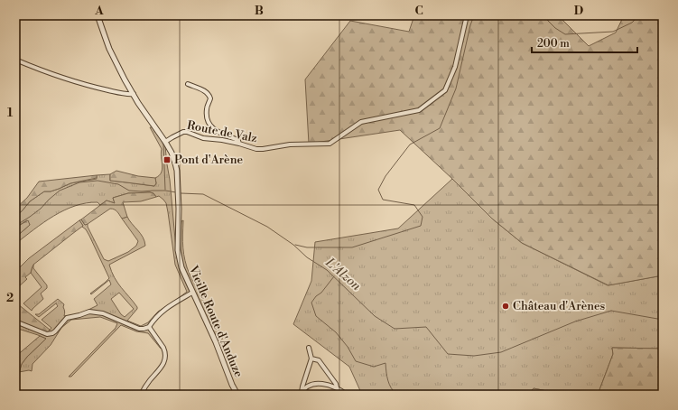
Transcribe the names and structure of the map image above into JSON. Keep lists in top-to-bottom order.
{
  "streets": {
    "street": ["Route de Valz", "Vieille Route d'Anduze"]
  },
  "crossings": [
    ["Route de Valz", "Vieille Route d'Anduze"]
  ],
  "water": ["L'Alzon"],
  "places": {
    "transit": ["Pont d'Arène"],
    "other": ["Château d'Arènes"]
  },
  "scale_bar": "200 m",
  "grid": {
    "columns": [
      "A",
      "B",
      "C",
      "D"
    ],
    "rows": ["1", "2"]
  }
}
